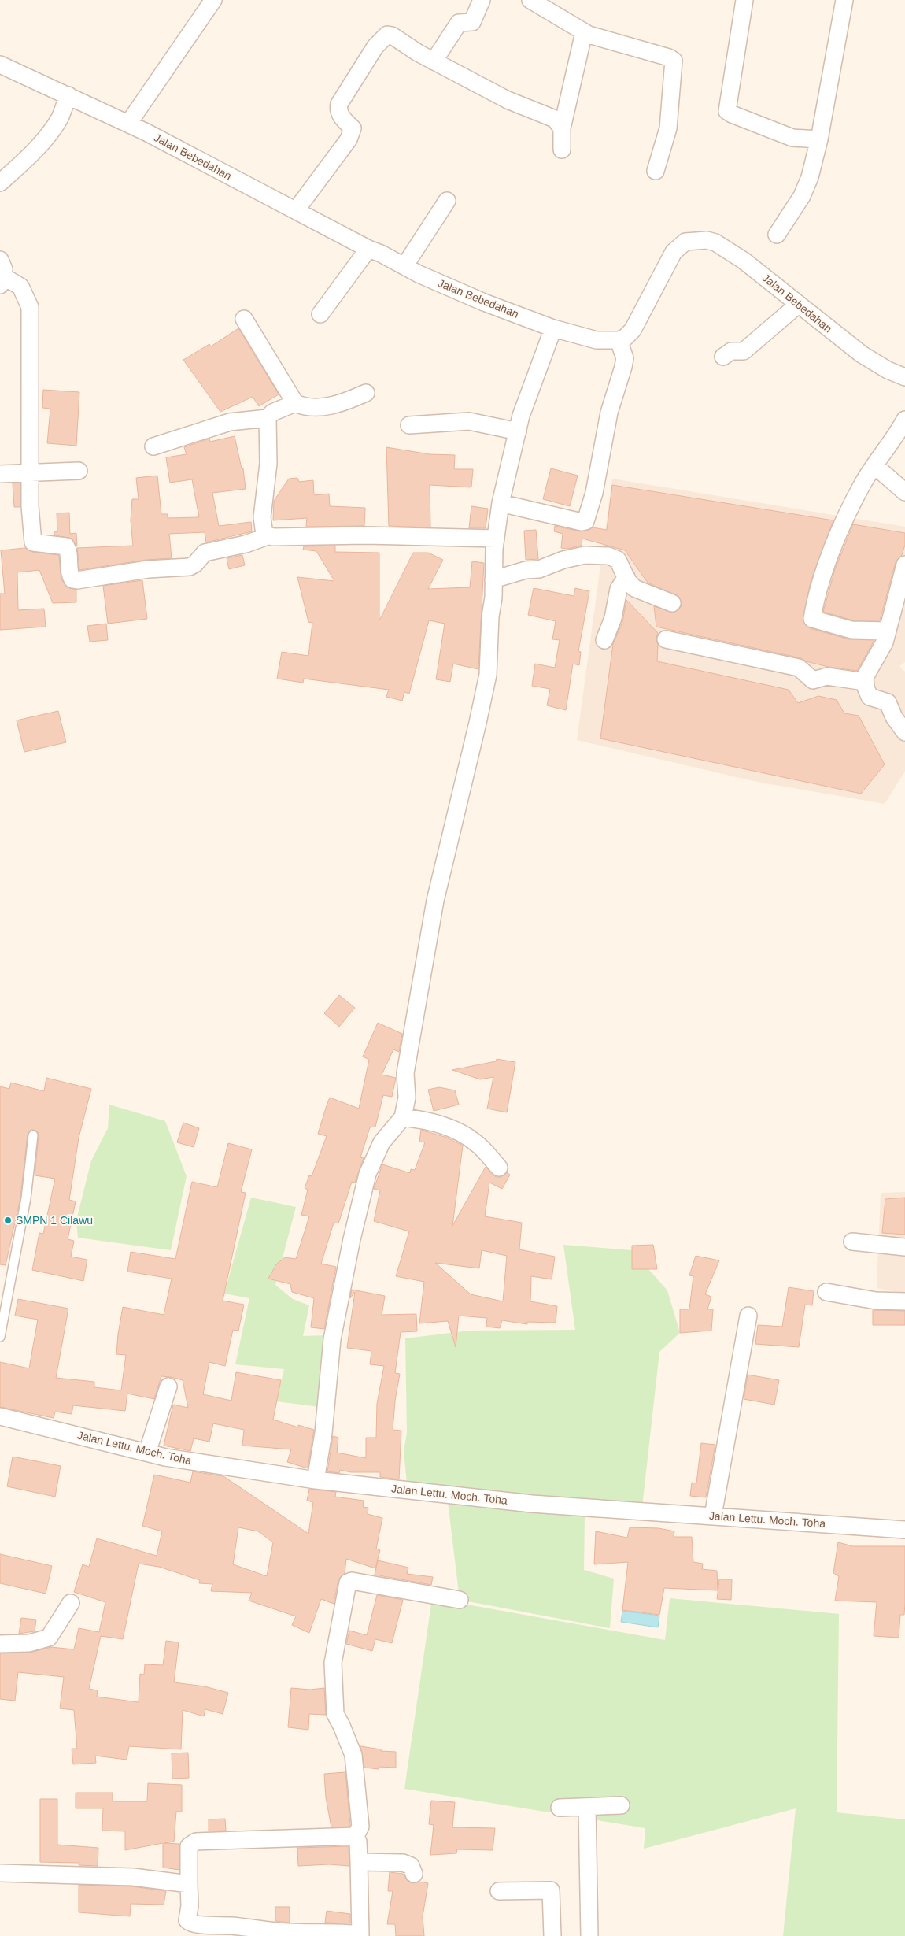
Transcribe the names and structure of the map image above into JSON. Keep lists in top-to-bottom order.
{
  "streets": {
    "street": ["Jalan Bebedahan", "Jalan Lettu. Moch. Toha"]
  },
  "places": ["SMPN 1 Cilawu"]
}
